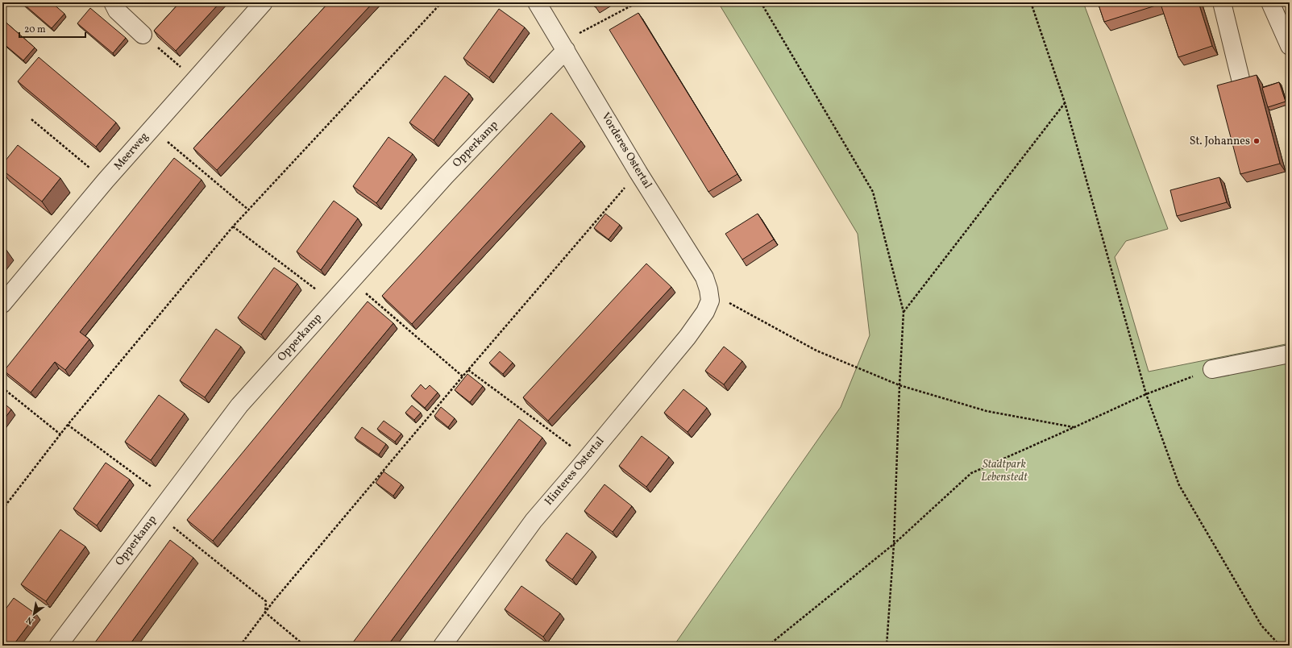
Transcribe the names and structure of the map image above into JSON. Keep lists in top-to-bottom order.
{
  "streets": {
    "street": [
      "Opperkamp",
      "Vorderes Ostertal",
      "Meerweg",
      "Hinteres Ostertal"
    ]
  },
  "crossings": [
    ["Opperkamp", "Vorderes Ostertal"],
    ["Vorderes Ostertal", "Hinteres Ostertal"]
  ],
  "parks": ["Stadtpark Lebenstedt"],
  "places": ["St. Johannes"],
  "scale_bar": "20 m",
  "north": "bottom left"
}
